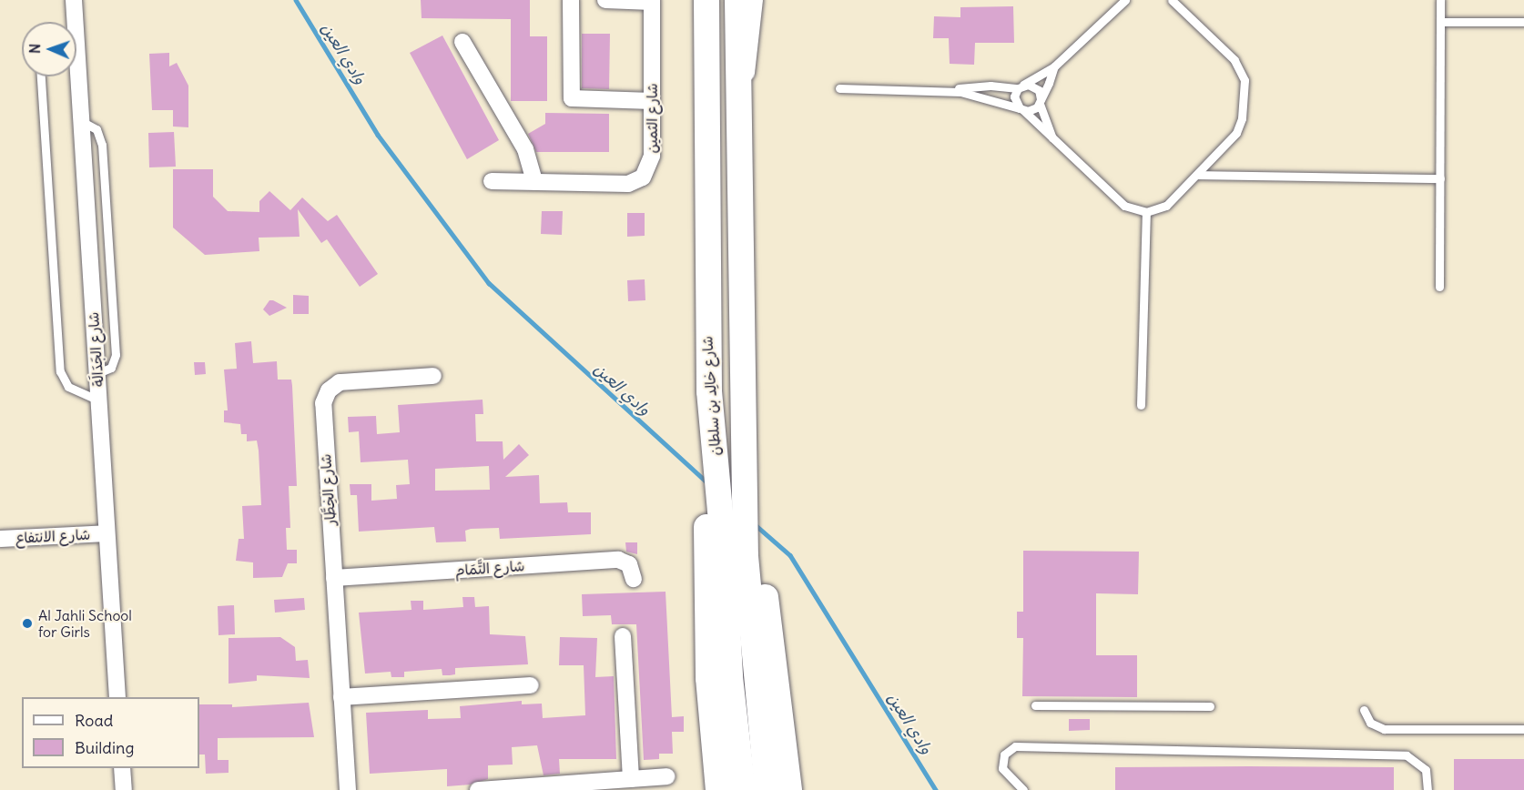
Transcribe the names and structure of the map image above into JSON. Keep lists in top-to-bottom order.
{
  "streets": {
    "main road": ["شارع خالِد بن سلطان"],
    "street": [
      "شارع الثمين",
      "شارع الجَدَالَة",
      "شارع الخِطَّار",
      "شارع الانتفاع",
      "شارع التَّمَام"
    ]
  },
  "crossings": [
    ["شارع الجَدَالَة", "شارع الانتفاع"],
    ["شارع الخِطَّار", "شارع التَّمَام"]
  ],
  "water": ["وادي العين"],
  "places": ["Al Jahli School for Girls"],
  "legend": ["Road", "Building"],
  "north": "left"
}
